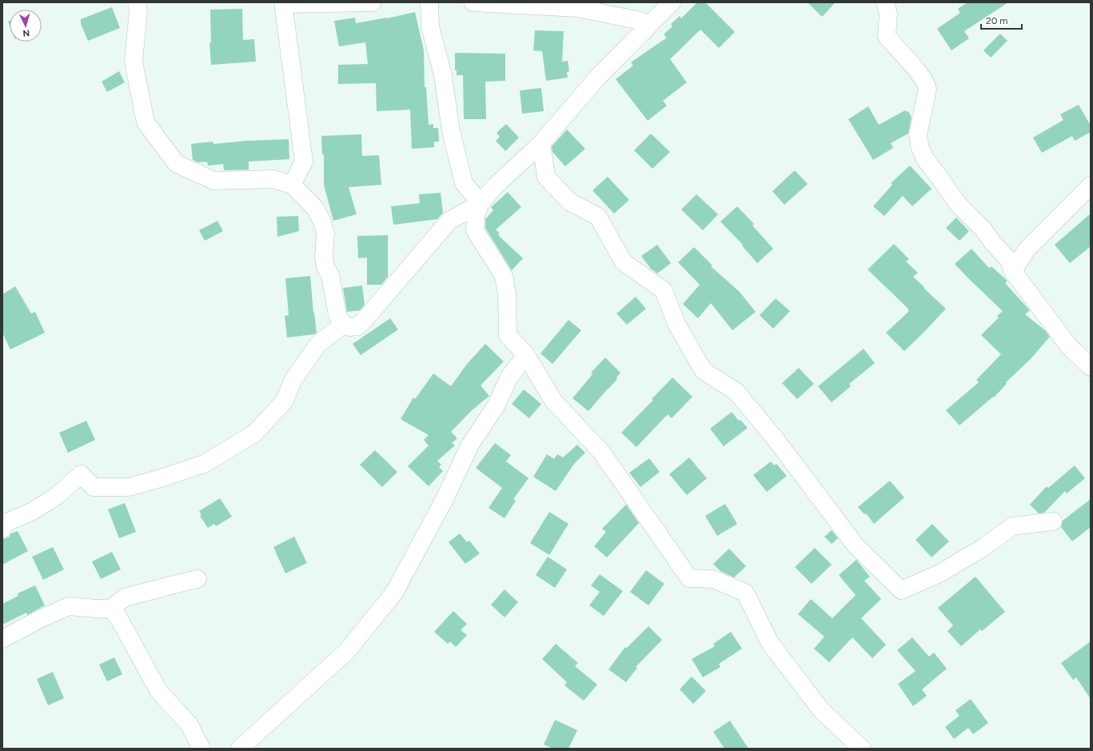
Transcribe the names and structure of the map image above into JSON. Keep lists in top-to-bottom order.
{
  "scale_bar": "20 m",
  "north": "bottom"
}
